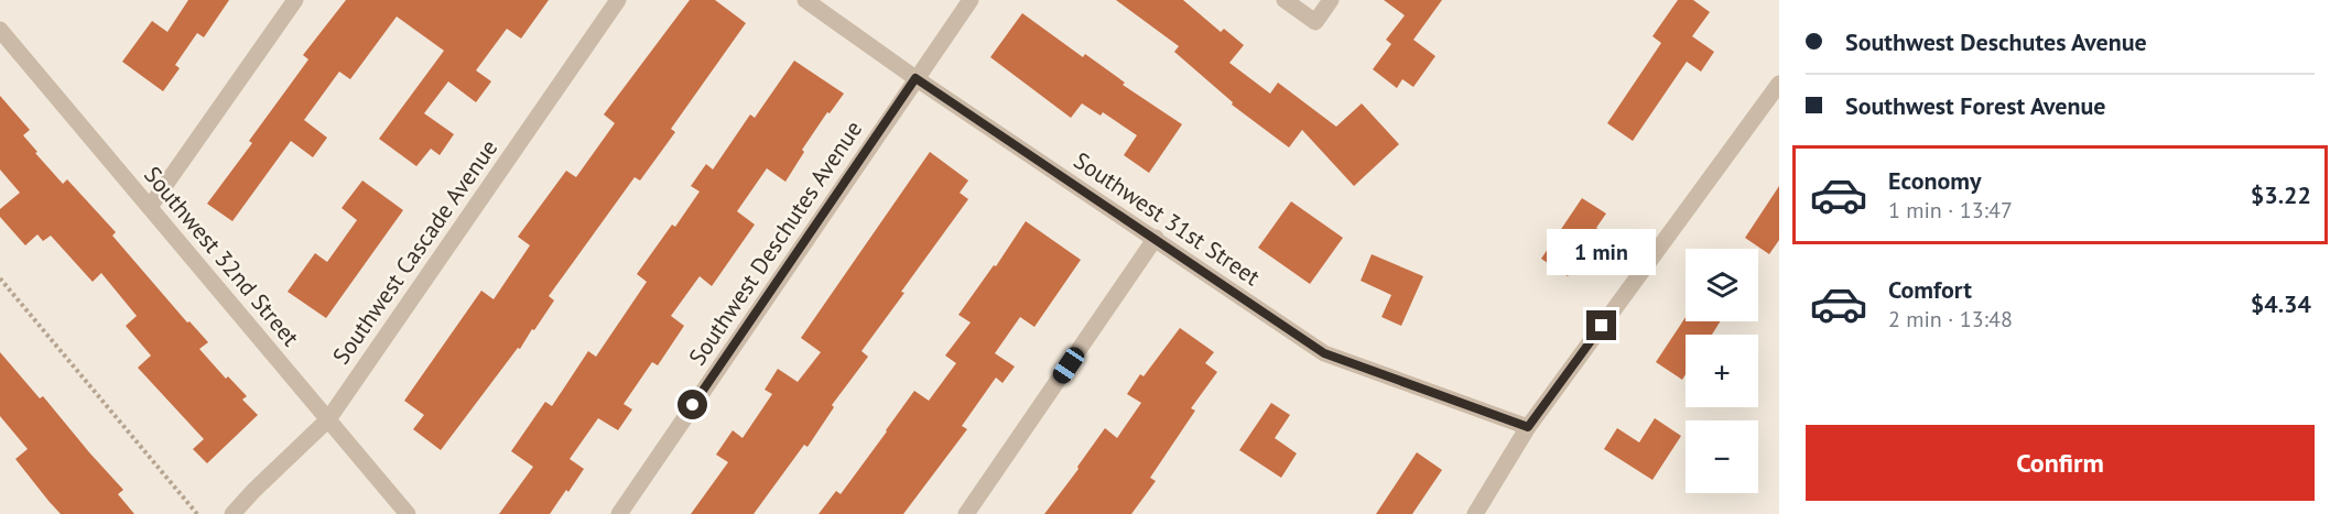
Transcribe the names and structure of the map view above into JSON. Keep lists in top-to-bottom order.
{
  "streets": {
    "street": [
      "Southwest 31st Street",
      "Southwest Deschutes Avenue",
      "Southwest Cascade Avenue",
      "Southwest 32nd Street"
    ]
  },
  "crossings": [
    ["Southwest 31st Street", "Southwest Deschutes Avenue"],
    ["Southwest Cascade Avenue", "Southwest 32nd Street"]
  ],
  "page": {
    "banner": ["Southwest Deschutes Avenue", "Southwest Forest Avenue"],
    "list": [
      {
        "name": "Economy",
        "note": "1 min · 13:47",
        "value": "$3.22"
      },
      {
        "name": "Comfort",
        "note": "2 min · 13:48",
        "value": "$4.34"
      }
    ],
    "bubble": "1 min",
    "map_buttons": ["+", "−"],
    "buttons": "Confirm"
  }
}
